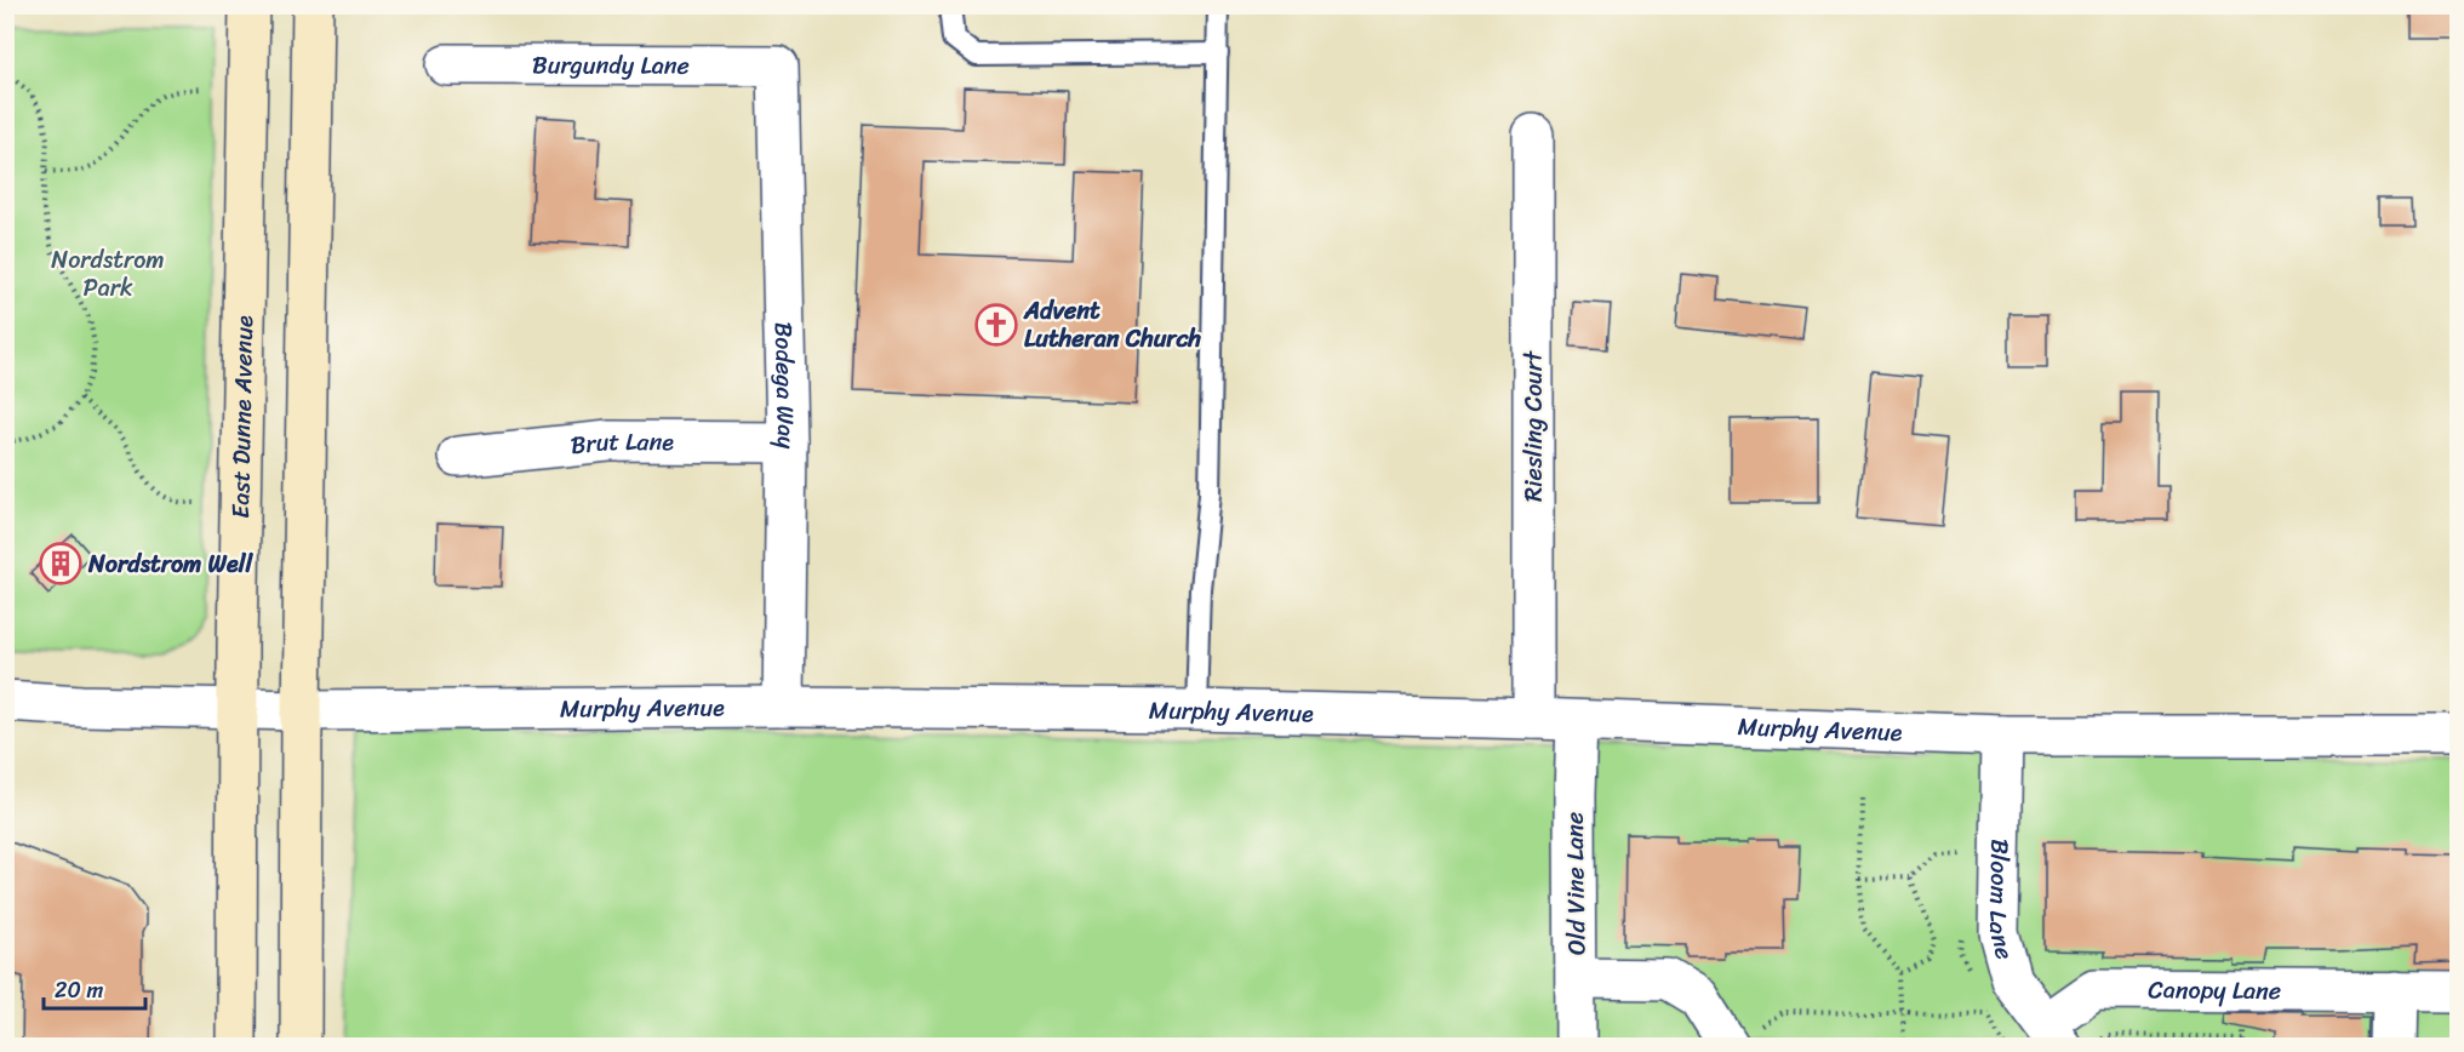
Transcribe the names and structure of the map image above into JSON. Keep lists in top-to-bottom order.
{
  "streets": {
    "main road": ["East Dunne Avenue"],
    "street": [
      "Burgundy Lane",
      "Bodega Way",
      "Riesling Court",
      "Brut Lane",
      "Murphy Avenue",
      "Old Vine Lane",
      "Bloom Lane",
      "Canopy Lane"
    ]
  },
  "crossings": [
    ["Burgundy Lane", "Bodega Way"],
    ["Bodega Way", "Brut Lane"],
    ["Bodega Way", "Murphy Avenue"],
    ["East Dunne Avenue", "Murphy Avenue"],
    ["Riesling Court", "Murphy Avenue"],
    ["Murphy Avenue", "Old Vine Lane"],
    ["Murphy Avenue", "Bloom Lane"],
    ["Bloom Lane", "Canopy Lane"]
  ],
  "parks": ["Nordstrom Park"],
  "places": {
    "church": ["Advent Lutheran Church"],
    "building": ["Nordstrom Well"]
  },
  "scale_bar": "20 m"
}
